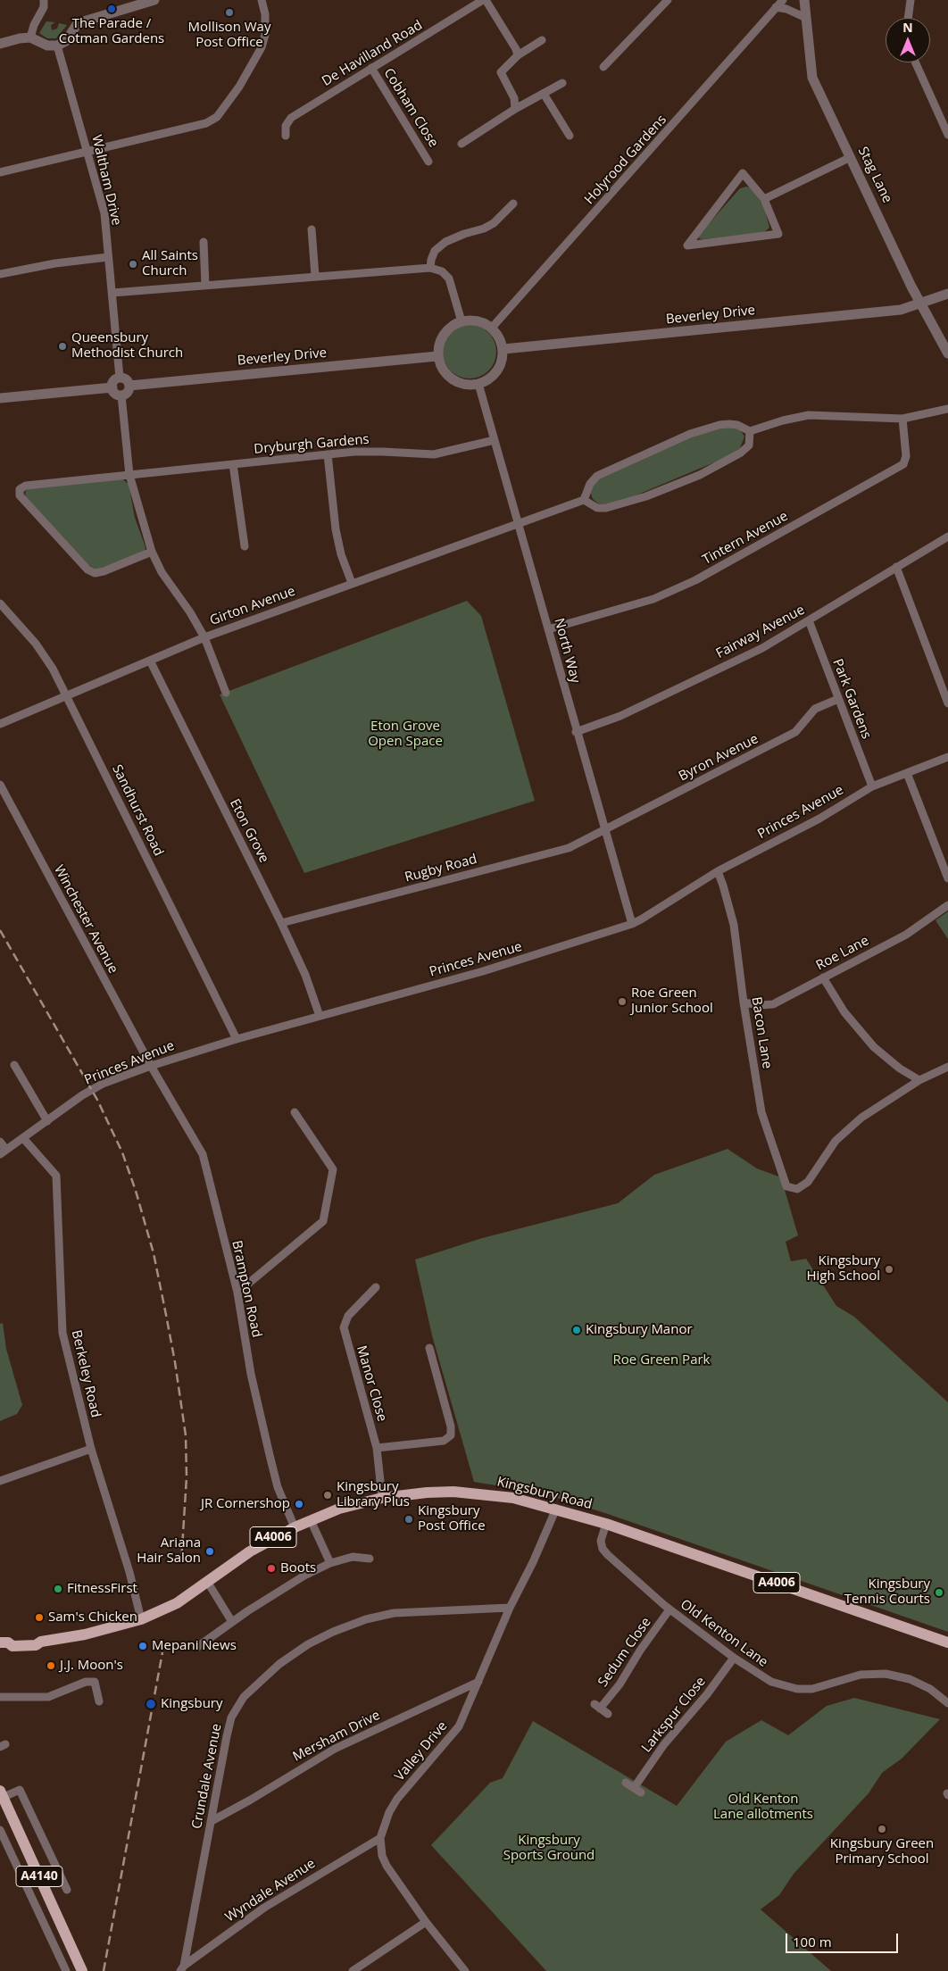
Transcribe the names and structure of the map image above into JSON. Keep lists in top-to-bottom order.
{
  "streets": {
    "main road": ["Kingsbury Road", "A4006", "A4140"],
    "street": [
      "De Havilland Road",
      "Cobham Close",
      "Holyrood Gardens",
      "Stag Lane",
      "Waltham Drive",
      "Beverley Drive",
      "Dryburgh Gardens",
      "Tintern Avenue",
      "Girton Avenue",
      "Fairway Avenue",
      "North Way",
      "Park Gardens",
      "Byron Avenue",
      "Sandhurst Road",
      "Princes Avenue",
      "Eton Grove",
      "Rugby Road",
      "Winchester Avenue",
      "Roe Lane",
      "Bacon Lane",
      "Brampton Road",
      "Berkeley Road",
      "Manor Close",
      "Old Kenton Lane",
      "Sedum Close",
      "Larkspur Close",
      "Mersham Drive",
      "Valley Drive",
      "Crundale Avenue",
      "Wyndale Avenue"
    ]
  },
  "crossings": [
    ["De Havilland Road", "Cobham Close"],
    ["Holyrood Gardens", "Beverley Drive"],
    ["Holyrood Gardens", "North Way"],
    ["Stag Lane", "Beverley Drive"],
    ["Waltham Drive", "Beverley Drive"],
    ["Beverley Drive", "North Way"],
    ["Dryburgh Gardens", "North Way"],
    ["Tintern Avenue", "North Way"],
    ["Girton Avenue", "North Way"],
    ["Girton Avenue", "Sandhurst Road"],
    ["Girton Avenue", "Eton Grove"],
    ["Fairway Avenue", "North Way"],
    ["Fairway Avenue", "Park Gardens"],
    ["North Way", "Byron Avenue"],
    ["North Way", "Princes Avenue"],
    ["North Way", "Rugby Road"],
    ["Park Gardens", "Byron Avenue"],
    ["Park Gardens", "Princes Avenue"],
    ["Byron Avenue", "Rugby Road"],
    ["Sandhurst Road", "Princes Avenue"],
    ["Princes Avenue", "Eton Grove"],
    ["Princes Avenue", "Winchester Avenue"],
    ["Princes Avenue", "Bacon Lane"],
    ["Princes Avenue", "Brampton Road"],
    ["Princes Avenue", "Berkeley Road"],
    ["Eton Grove", "Rugby Road"],
    ["Winchester Avenue", "Brampton Road"],
    ["Roe Lane", "Bacon Lane"],
    ["Brampton Road", "Kingsbury Road"],
    ["Berkeley Road", "Kingsbury Road"],
    ["Manor Close", "Kingsbury Road"],
    ["Kingsbury Road", "Old Kenton Lane"],
    ["Kingsbury Road", "Valley Drive"],
    ["Old Kenton Lane", "Sedum Close"],
    ["Old Kenton Lane", "Larkspur Close"],
    ["Mersham Drive", "Valley Drive"],
    ["Mersham Drive", "Crundale Avenue"],
    ["Valley Drive", "Crundale Avenue"],
    ["Valley Drive", "Wyndale Avenue"],
    ["Crundale Avenue", "Wyndale Avenue"]
  ],
  "parks": [
    "Eton Grove Open Space",
    "Roe Green Park",
    "Old Kenton Lane allotments",
    "Kingsbury Sports Ground"
  ],
  "places": [
    "The Parade / Cotman Gardens",
    "Mollison Way Post Office",
    "All Saints Church",
    "Queensbury Methodist Church",
    "Roe Green Junior School",
    "Kingsbury High School",
    "Kingsbury Manor",
    "Kingsbury Library Plus",
    "JR Cornershop",
    "Kingsbury Post Office",
    "Ariana Hair Salon",
    "Boots",
    "FitnessFirst",
    "Kingsbury Tennis Courts",
    "Sam's Chicken",
    "Mepani News",
    "J.J. Moon's",
    "Kingsbury",
    "Kingsbury Green Primary School"
  ],
  "scale_bar": "100 m",
  "north": "top"
}
